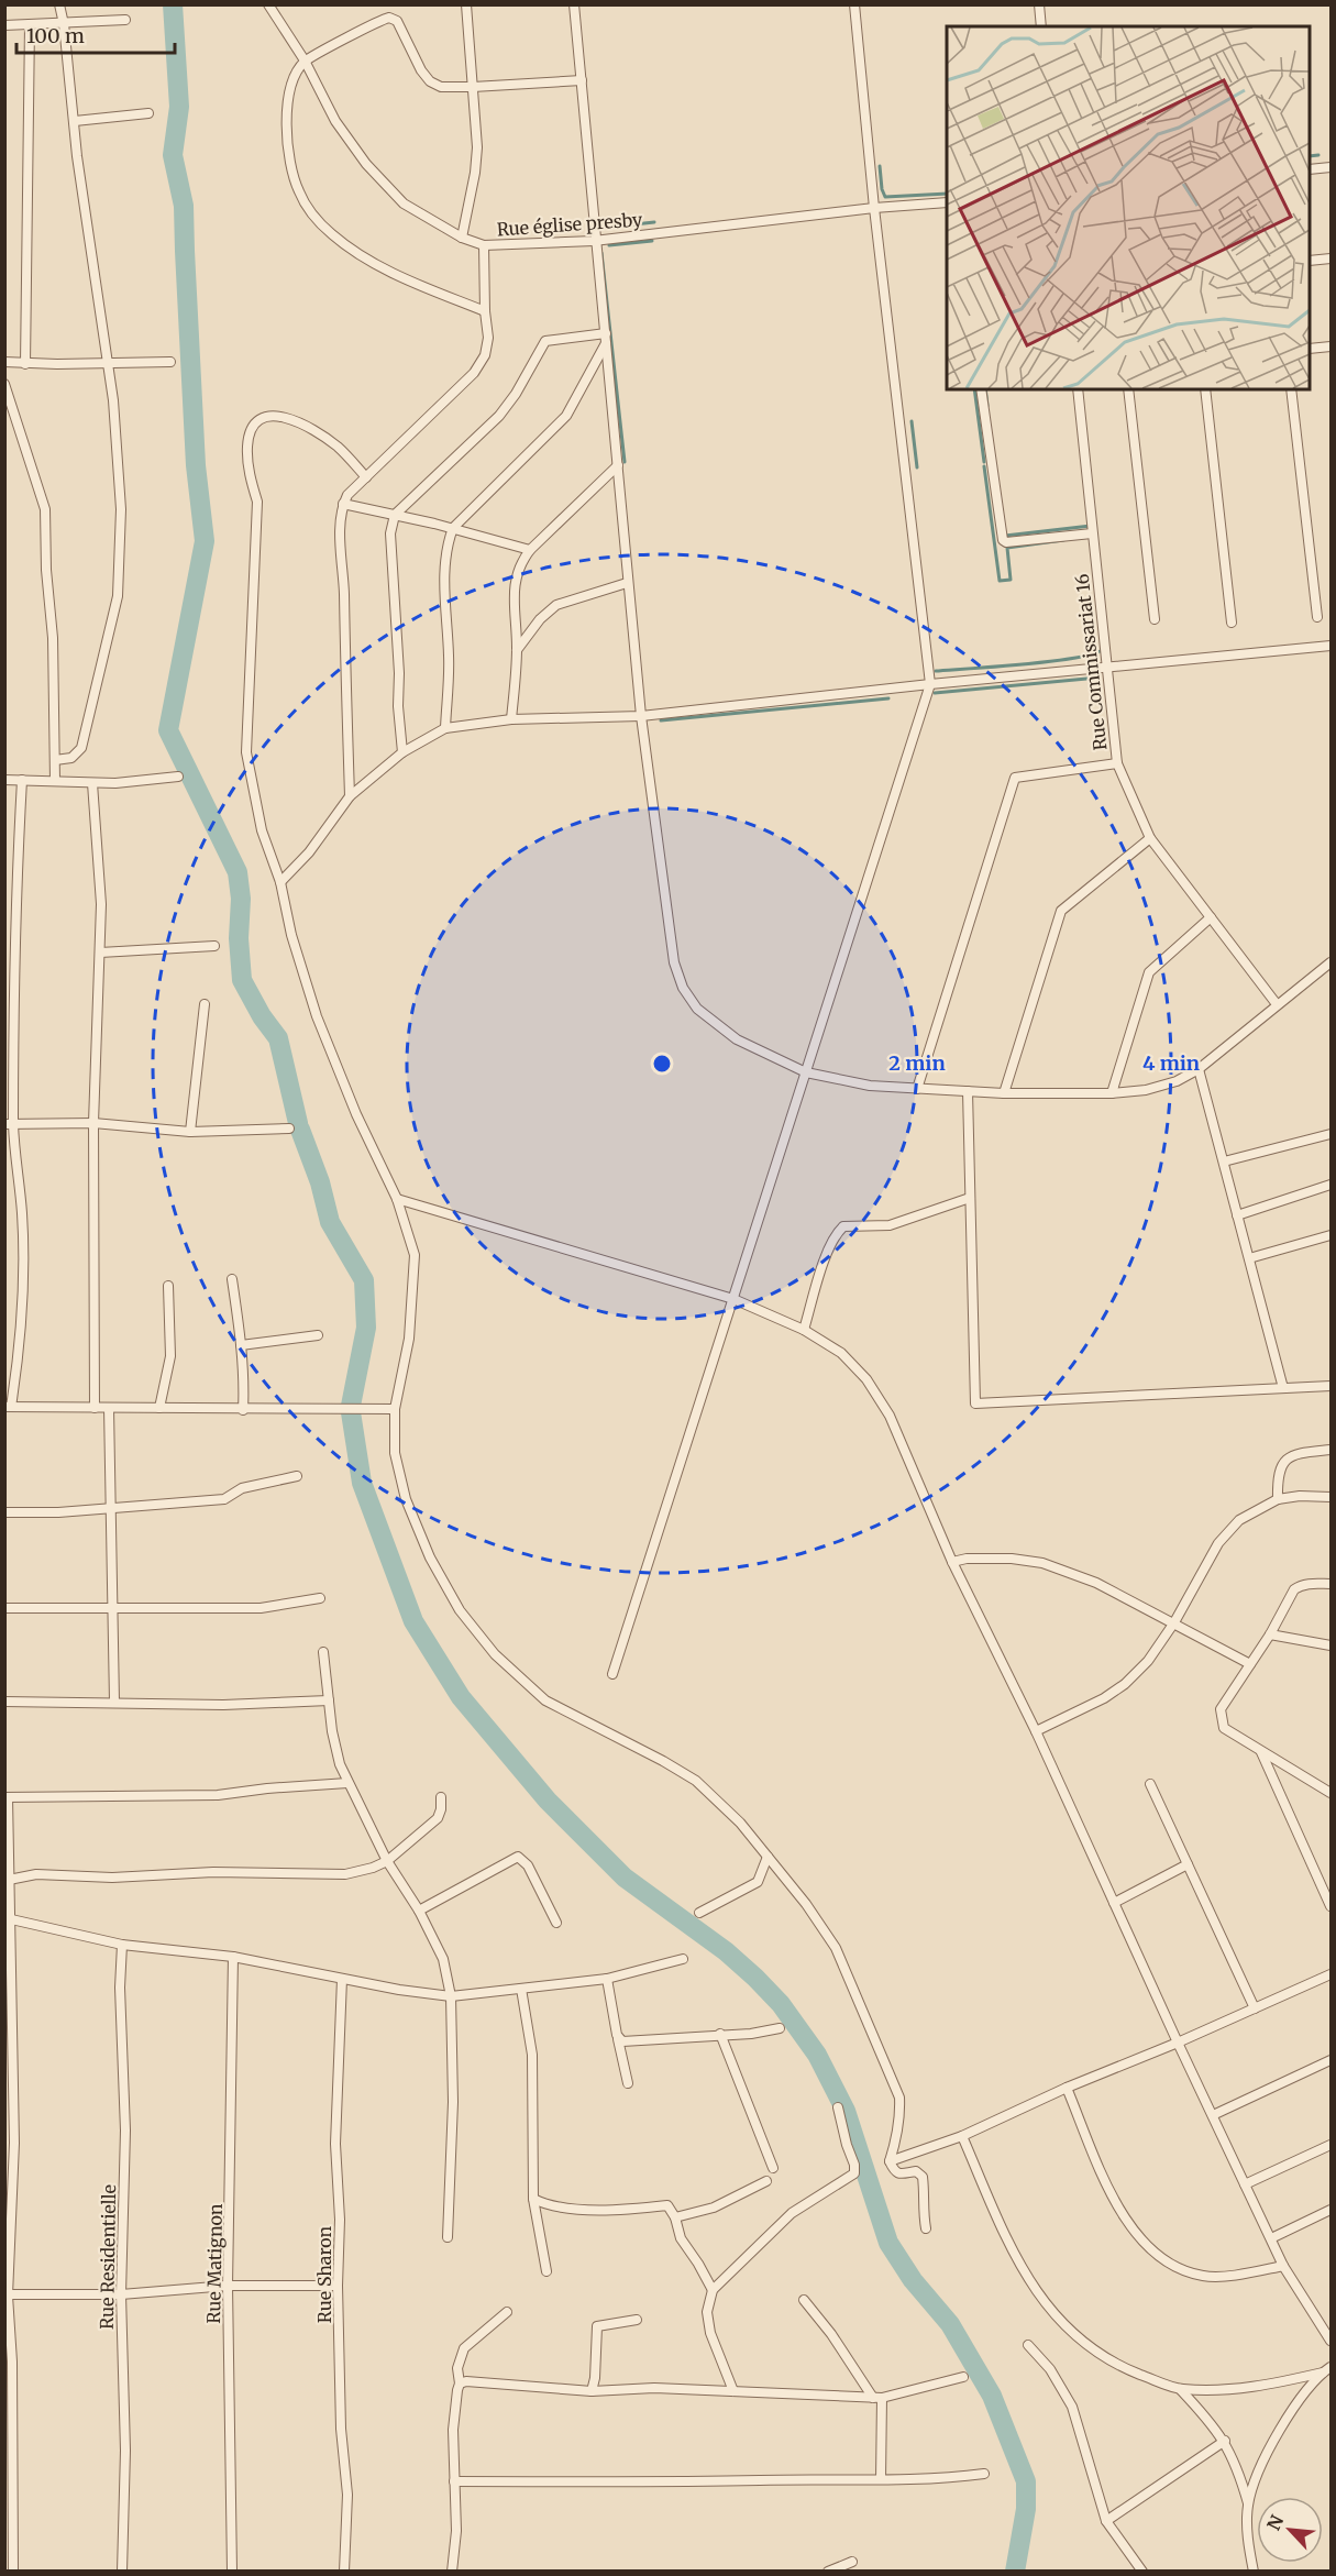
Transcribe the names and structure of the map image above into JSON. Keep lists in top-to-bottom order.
{
  "streets": {
    "street": [
      "Rue église presby",
      "Rue Commissariat 16",
      "Rue Residentielle",
      "Rue Matignon",
      "Rue Sharon"
    ]
  },
  "scale_bar": "100 m",
  "north": "top left",
  "rings": ["2 min", "4 min"]
}
